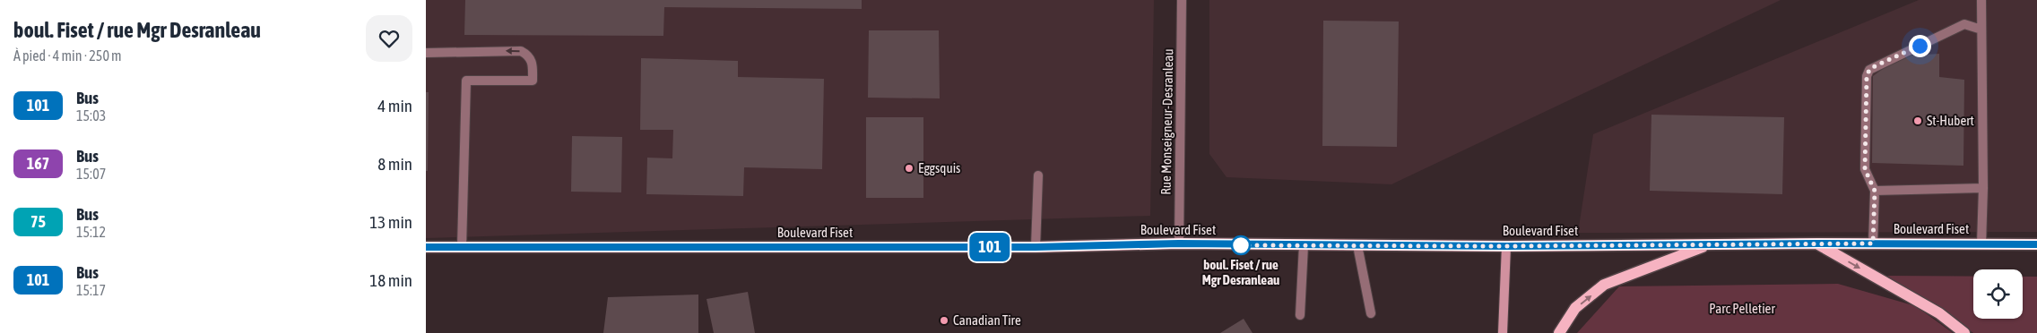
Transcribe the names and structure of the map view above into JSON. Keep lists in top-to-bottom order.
{
  "streets": {
    "main road": ["Boulevard Fiset"],
    "street": ["Rue Monseigneur-Desranleau"]
  },
  "crossings": [
    ["Rue Monseigneur-Desranleau", "Boulevard Fiset"]
  ],
  "parks": ["Parc Pelletier"],
  "places": [
    "St-Hubert",
    "Eggsquis",
    "boul. Fiset / rue Mgr Desranleau",
    "Canadian Tire"
  ],
  "lines": ["bus line 101"],
  "page": {
    "heading": ["boul. Fiset / rue Mgr Desranleau", "À pied · 4 min · 250 m"],
    "on_map": "101",
    "list": [
      {
        "mark": "101",
        "name": "Bus",
        "note": "15:03",
        "value": "4 min"
      },
      {
        "mark": "167",
        "name": "Bus",
        "note": "15:07",
        "value": "8 min"
      },
      {
        "mark": "75",
        "name": "Bus",
        "note": "15:12",
        "value": "13 min"
      },
      {
        "mark": "101",
        "name": "Bus",
        "note": "15:17",
        "value": "18 min"
      }
    ]
  }
}
